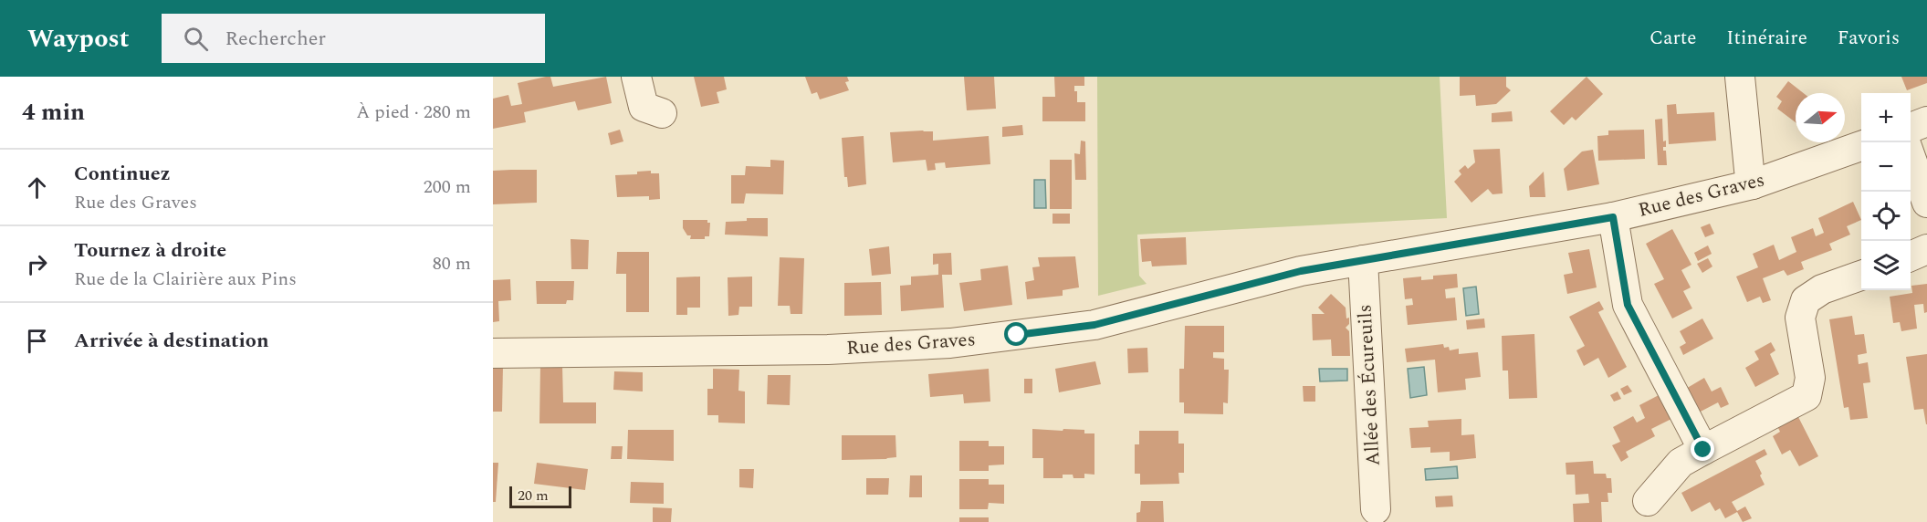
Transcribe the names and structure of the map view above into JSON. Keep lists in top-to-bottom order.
{
  "streets": {
    "street": ["Rue des Graves", "Allée des Écureuils"]
  },
  "crossings": [
    ["Rue des Graves", "Allée des Écureuils"]
  ],
  "scale_bar": "20 m",
  "north": "right",
  "page": {
    "header": "Waypost",
    "search": "Rechercher",
    "nav": ["Carte", "Itinéraire", "Favoris"],
    "heading": ["4 min", "À pied · 280 m"],
    "map_buttons": ["+", "−"],
    "list": [
      ["Continuez", "Rue des Graves", "200 m"],
      ["Tournez à droite", "Rue de la Clairière aux Pins", "80 m"],
      "Arrivée à destination"
    ],
    "scale": "20 m"
  }
}
